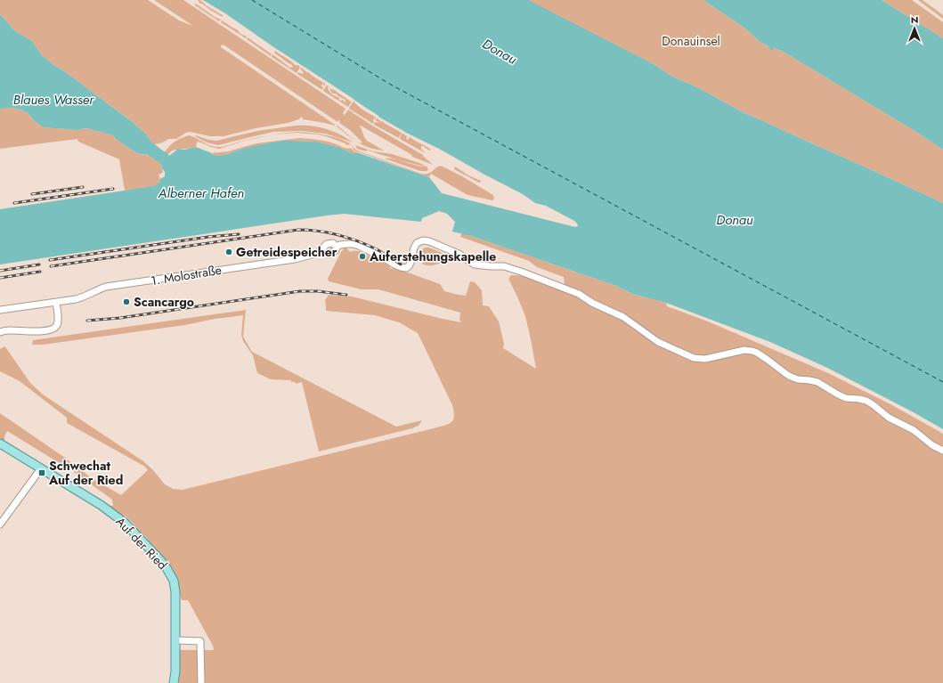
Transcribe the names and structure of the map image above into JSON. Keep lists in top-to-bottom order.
{
  "streets": {
    "main road": ["Auf der Ried"],
    "street": ["1. Molostraße"]
  },
  "water": ["Donau", "Blaues Wasser", "Alberner Hafen"],
  "parks": ["Donauinsel"],
  "places": {
    "other": ["Getreidespeicher", "Auferstehungskapelle", "Scancargo"],
    "transit": ["Schwechat Auf der Ried"]
  },
  "north": "top"
}
